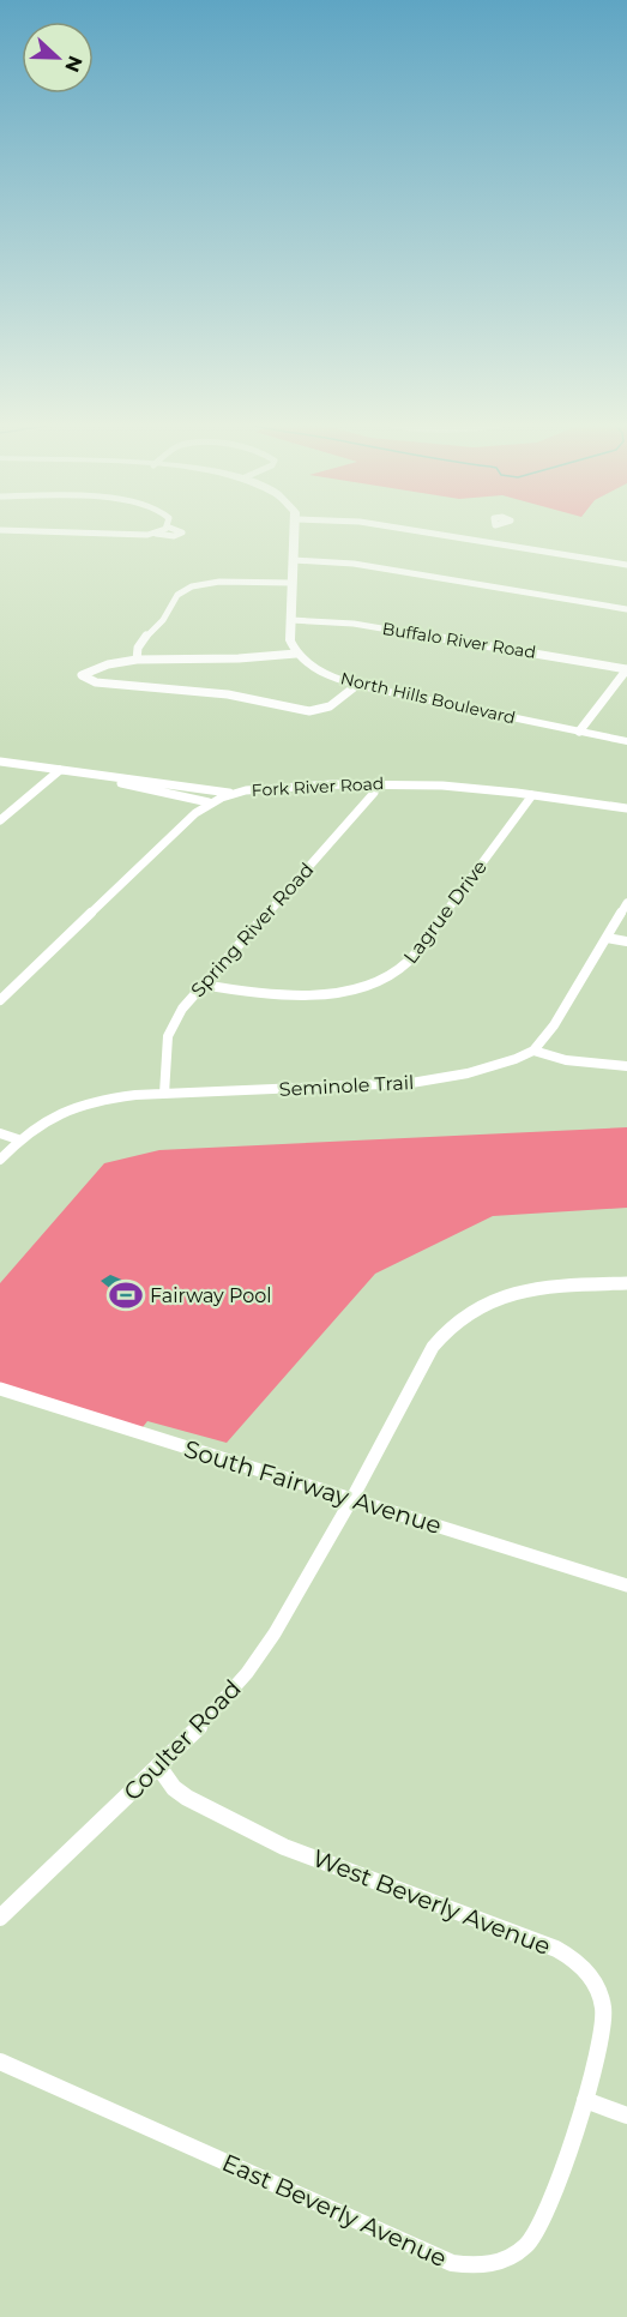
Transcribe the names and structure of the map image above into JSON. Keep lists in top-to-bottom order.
{
  "streets": {
    "street": [
      "Buffalo River Road",
      "North Hills Boulevard",
      "Fork River Road",
      "Lagrue Drive",
      "Spring River Road",
      "Seminole Trail",
      "South Fairway Avenue",
      "Coulter Road",
      "West Beverly Avenue",
      "East Beverly Avenue"
    ]
  },
  "crossings": [
    ["Fork River Road", "Lagrue Drive"],
    ["Fork River Road", "Spring River Road"],
    ["Lagrue Drive", "Spring River Road"],
    ["Spring River Road", "Seminole Trail"],
    ["South Fairway Avenue", "Coulter Road"],
    ["Coulter Road", "West Beverly Avenue"],
    ["West Beverly Avenue", "East Beverly Avenue"]
  ],
  "places": {
    "sports": ["Fairway Pool"]
  },
  "north": "right"
}
